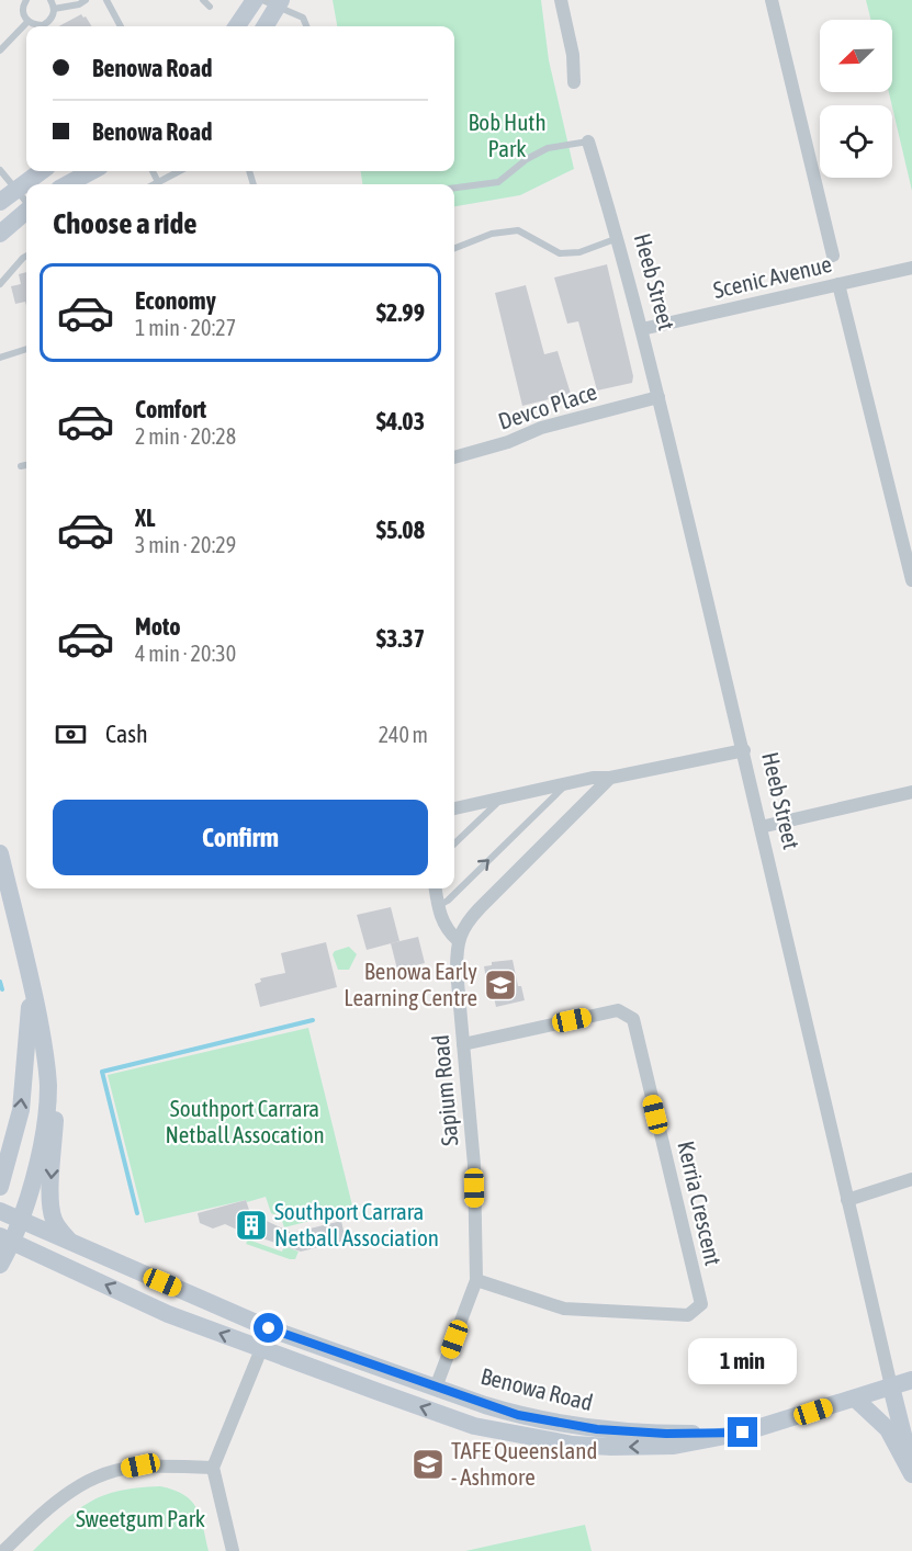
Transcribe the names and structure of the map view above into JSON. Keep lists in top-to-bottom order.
{
  "streets": {
    "main road": ["Heeb Street", "Benowa Road"],
    "street": [
      "Scenic Avenue",
      "Devco Place",
      "Sapium Road",
      "Kerria Crescent"
    ]
  },
  "crossings": [
    ["Scenic Avenue", "Heeb Street"],
    ["Heeb Street", "Devco Place"],
    ["Heeb Street", "Benowa Road"],
    ["Sapium Road", "Kerria Crescent"],
    ["Sapium Road", "Benowa Road"]
  ],
  "parks": ["Bob Huth Park", "Southport Carrara Netball Assocation", "Sweetgum Park"],
  "places": {
    "school or university": ["Benowa Early Learning Centre", "TAFE Queensland - Ashmore"],
    "building": ["Southport Carrara Netball Association"]
  },
  "north": "bottom left",
  "page": {
    "banner": ["Benowa Road", "Benowa Road"],
    "heading": "Choose a ride",
    "list": [
      {
        "name": "Economy",
        "note": "1 min · 20:27",
        "value": "$2.99"
      },
      {
        "name": "Comfort",
        "note": "2 min · 20:28",
        "value": "$4.03"
      },
      {
        "name": "XL",
        "note": "3 min · 20:29",
        "value": "$5.08"
      },
      {
        "name": "Moto",
        "note": "4 min · 20:30",
        "value": "$3.37"
      }
    ],
    "pay": ["Cash", "240 m"],
    "buttons": "Confirm",
    "bubble": "1 min"
  }
}
